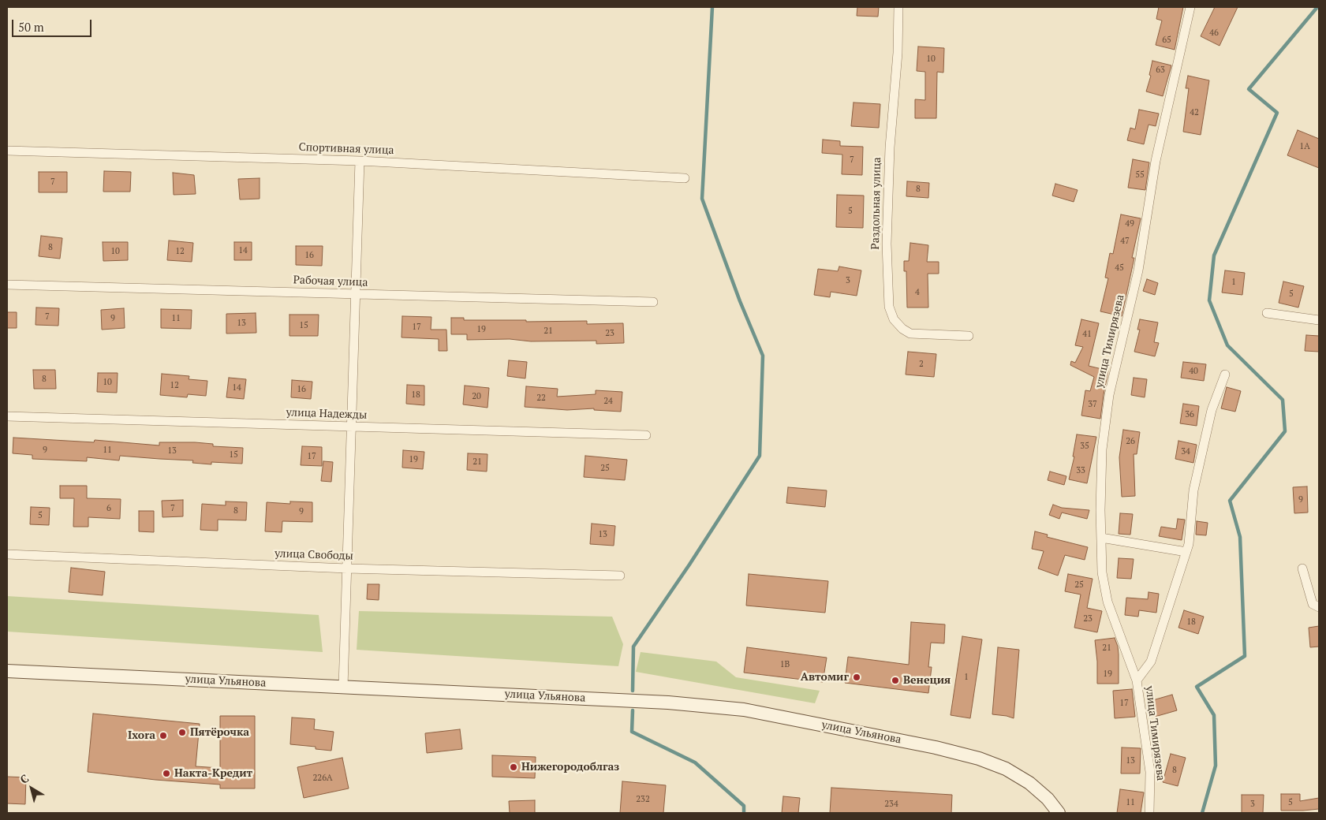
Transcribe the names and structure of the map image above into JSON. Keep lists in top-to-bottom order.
{
  "streets": {
    "main road": ["улица Ульянова"],
    "street": [
      "Спортивная улица",
      "Раздольная улица",
      "Рабочая улица",
      "улица Тимирязева",
      "улица Надежды",
      "улица Свободы"
    ]
  },
  "places": [
    "Автомиг",
    "Венеция",
    "Пятёрочка",
    "Ixora",
    "Нижегородоблгаз",
    "Накта-Кредит"
  ],
  "house_numbers": [
    "46",
    "65",
    "10",
    "63",
    "42",
    "1А",
    "7",
    "55",
    "7",
    "8",
    "5",
    "49",
    "47",
    "8",
    "14",
    "10",
    "12",
    "16",
    "45",
    "3",
    "1",
    "4",
    "5",
    "7",
    "9",
    "11",
    "13",
    "15",
    "17",
    "19",
    "21",
    "23",
    "41",
    "2",
    "40",
    "8",
    "10",
    "12",
    "14",
    "16",
    "18",
    "20",
    "22",
    "24",
    "37",
    "36",
    "26",
    "35",
    "9",
    "11",
    "13",
    "34",
    "15",
    "17",
    "19",
    "21",
    "25",
    "33",
    "9",
    "6",
    "7",
    "8",
    "9",
    "5",
    "13",
    "25",
    "23",
    "18",
    "21",
    "1В",
    "19",
    "1",
    "17",
    "13",
    "8",
    "226А",
    "232",
    "11",
    "5",
    "234",
    "3"
  ],
  "scale_bar": "50 m",
  "north": "top left"
}
